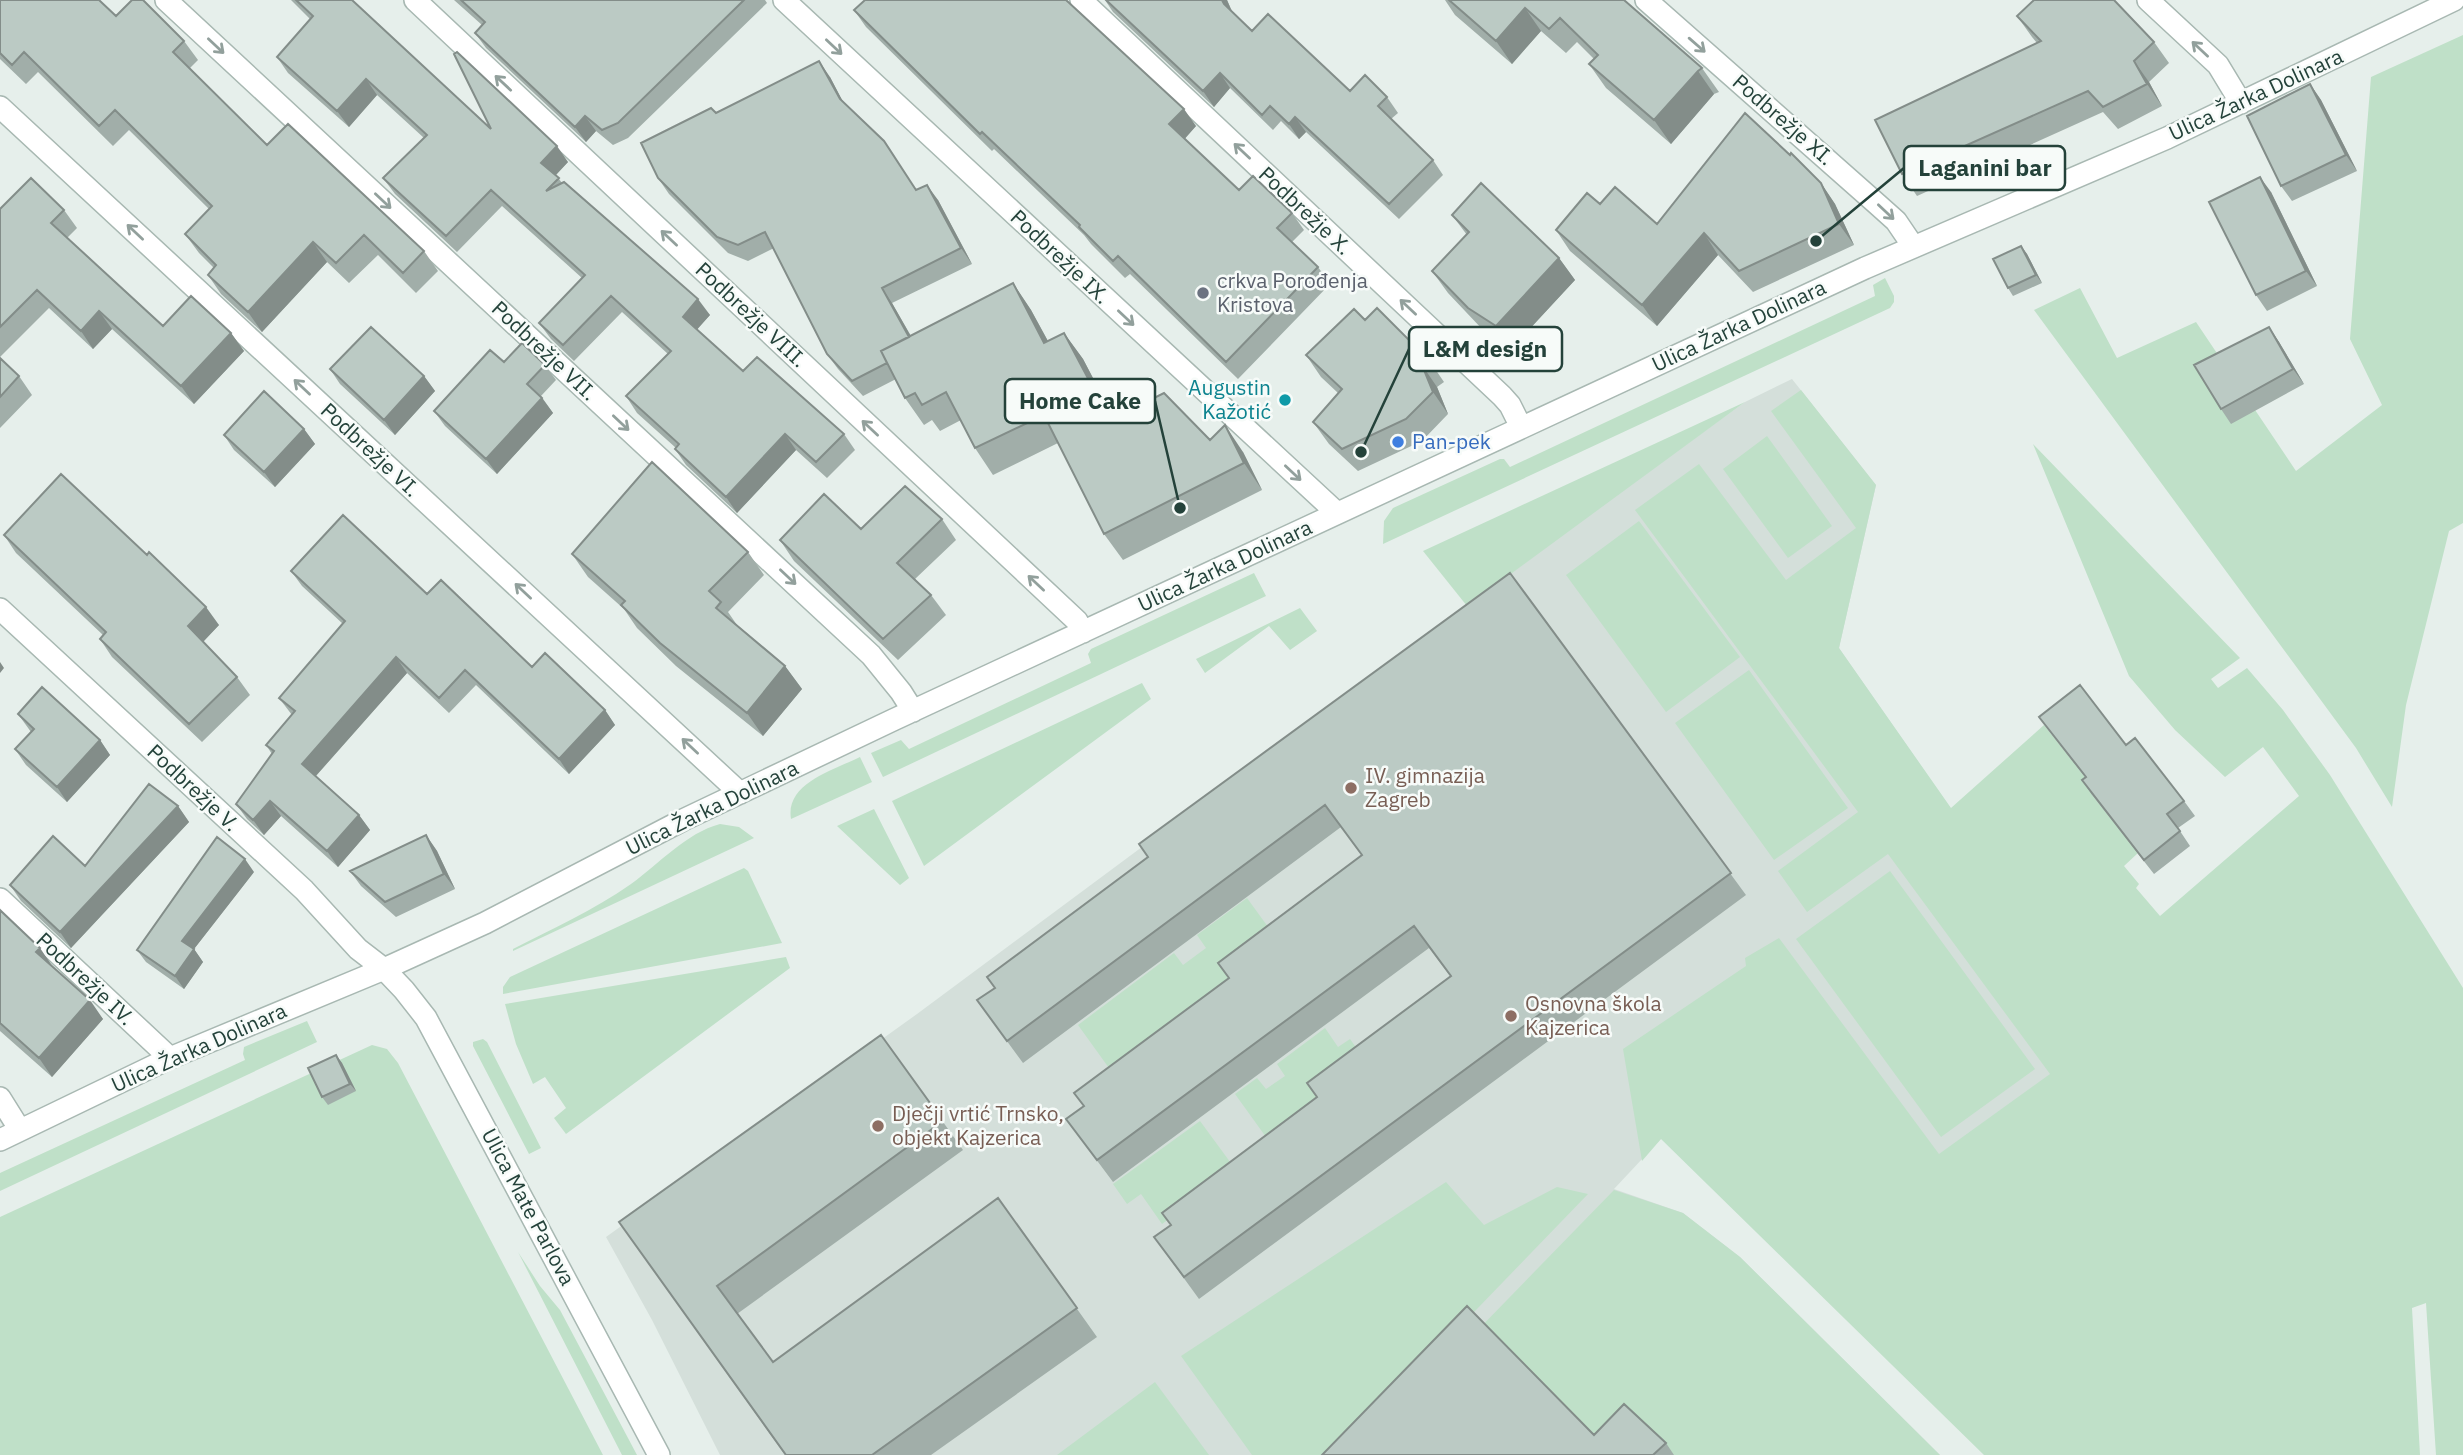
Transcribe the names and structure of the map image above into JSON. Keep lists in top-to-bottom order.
{
  "streets": {
    "street": [
      "Ulica Žarka Dolinara",
      "Podbrežje XI.",
      "Podbrežje X.",
      "Podbrežje IX.",
      "Podbrežje VIII.",
      "Podbrežje VII.",
      "Podbrežje VI.",
      "Podbrežje V.",
      "Podbrežje IV.",
      "Ulica Mate Parlova"
    ]
  },
  "crossings": [
    ["Ulica Žarka Dolinara", "Podbrežje XI."],
    ["Ulica Žarka Dolinara", "Podbrežje X."],
    ["Ulica Žarka Dolinara", "Podbrežje IX."],
    ["Ulica Žarka Dolinara", "Podbrežje VIII."],
    ["Ulica Žarka Dolinara", "Podbrežje VII."],
    ["Ulica Žarka Dolinara", "Podbrežje VI."],
    ["Ulica Žarka Dolinara", "Podbrežje V."],
    ["Ulica Žarka Dolinara", "Podbrežje IV."],
    ["Ulica Žarka Dolinara", "Ulica Mate Parlova"],
    ["Podbrežje V.", "Ulica Mate Parlova"]
  ],
  "one_way": [
    "Podbrežje XI.",
    "Podbrežje X.",
    "Podbrežje IX.",
    "Podbrežje VIII.",
    "Podbrežje VII.",
    "Podbrežje VI."
  ],
  "places": [
    "Laganini bar",
    "crkva Porođenja Kristova",
    "Augustin Kažotić",
    "Pan-pek",
    "L&M design",
    "Home Cake",
    "IV. gimnazija Zagreb",
    "Osnovna škola Kajzerica",
    "Dječji vrtić Trnsko, objekt Kajzerica"
  ]
}
